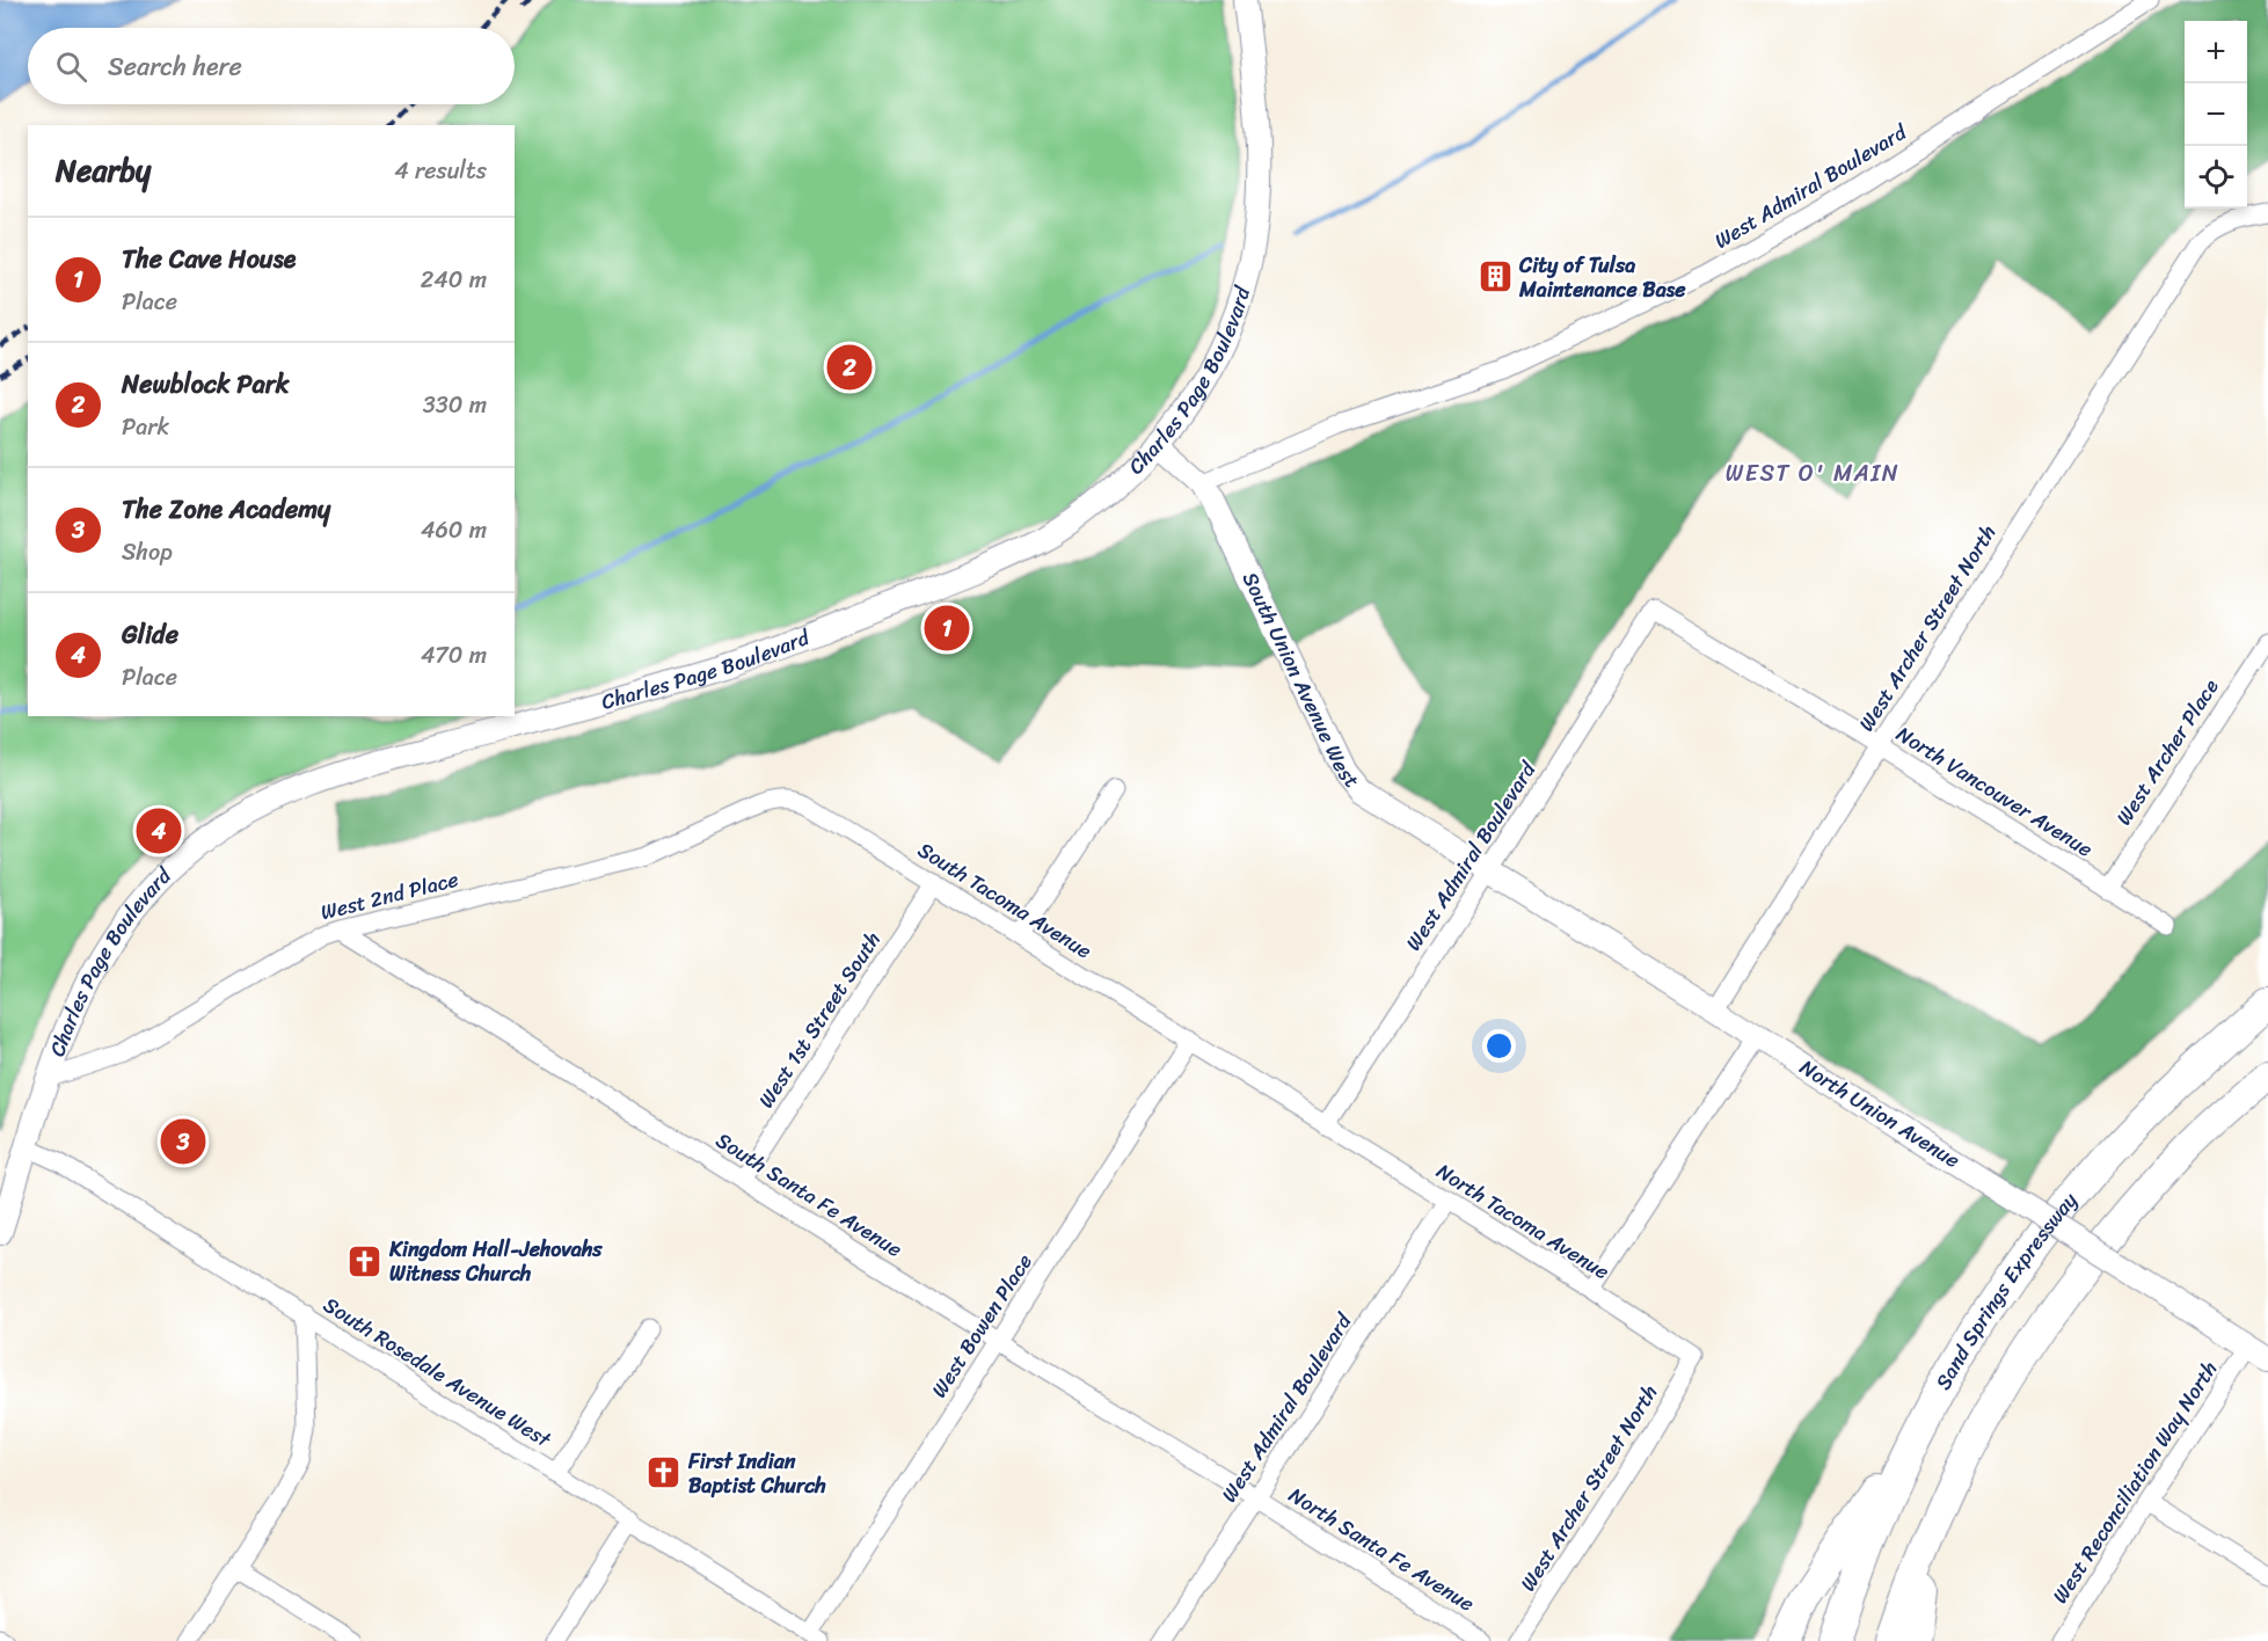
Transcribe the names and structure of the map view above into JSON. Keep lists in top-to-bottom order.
{
  "streets": {
    "highway": ["Sand Springs Expressway"],
    "main road": ["Charles Page Boulevard", "South Union Avenue West", "North Union Avenue"],
    "street": [
      "West Admiral Boulevard",
      "West Archer Street North",
      "West Archer Place",
      "North Vancouver Avenue",
      "West 2nd Place",
      "South Tacoma Avenue",
      "West 1st Street South",
      "South Santa Fe Avenue",
      "North Tacoma Avenue",
      "West Bowen Place",
      "South Rosedale Avenue West",
      "West Reconciliation Way North",
      "North Santa Fe Avenue"
    ]
  },
  "crossings": [
    ["West Admiral Boulevard", "South Union Avenue West"],
    ["West Admiral Boulevard", "North Vancouver Avenue"],
    ["West Admiral Boulevard", "South Tacoma Avenue"],
    ["West Admiral Boulevard", "North Union Avenue"],
    ["West Admiral Boulevard", "South Santa Fe Avenue"],
    ["West Admiral Boulevard", "North Tacoma Avenue"],
    ["West Admiral Boulevard", "North Santa Fe Avenue"],
    ["Charles Page Boulevard", "South Union Avenue West"],
    ["Charles Page Boulevard", "West 2nd Place"],
    ["Charles Page Boulevard", "South Rosedale Avenue West"],
    ["West Archer Street North", "North Vancouver Avenue"],
    ["West Archer Street North", "North Union Avenue"],
    ["West Archer Street North", "North Tacoma Avenue"],
    ["South Union Avenue West", "North Union Avenue"],
    ["West Archer Place", "North Vancouver Avenue"],
    ["West 2nd Place", "South Tacoma Avenue"],
    ["West 2nd Place", "South Santa Fe Avenue"],
    ["South Tacoma Avenue", "West 1st Street South"],
    ["South Tacoma Avenue", "North Tacoma Avenue"],
    ["South Tacoma Avenue", "West Bowen Place"],
    ["West 1st Street South", "South Santa Fe Avenue"],
    ["North Union Avenue", "West Reconciliation Way North"],
    ["South Santa Fe Avenue", "West Bowen Place"],
    ["South Santa Fe Avenue", "North Santa Fe Avenue"],
    ["West Bowen Place", "South Rosedale Avenue West"]
  ],
  "districts": ["WEST O' MAIN"],
  "places": {
    "building": ["City of Tulsa Maintenance Base"],
    "church": ["Kingdom Hall-Jehovahs Witness Church", "First Indian Baptist Church"]
  },
  "page": {
    "map_buttons": ["+", "−"],
    "search": "Search here",
    "heading": ["Nearby", "4 results"],
    "list": [
      {
        "mark": "1",
        "name": "The Cave House",
        "note": "Place",
        "value": "240 m"
      },
      {
        "mark": "2",
        "name": "Newblock Park",
        "note": "Park",
        "value": "330 m"
      },
      {
        "mark": "3",
        "name": "The Zone Academy",
        "note": "Shop",
        "value": "460 m"
      },
      {
        "mark": "4",
        "name": "Glide",
        "note": "Place",
        "value": "470 m"
      }
    ],
    "pins": [
      "2",
      "1",
      "4",
      "3"
    ]
  }
}
